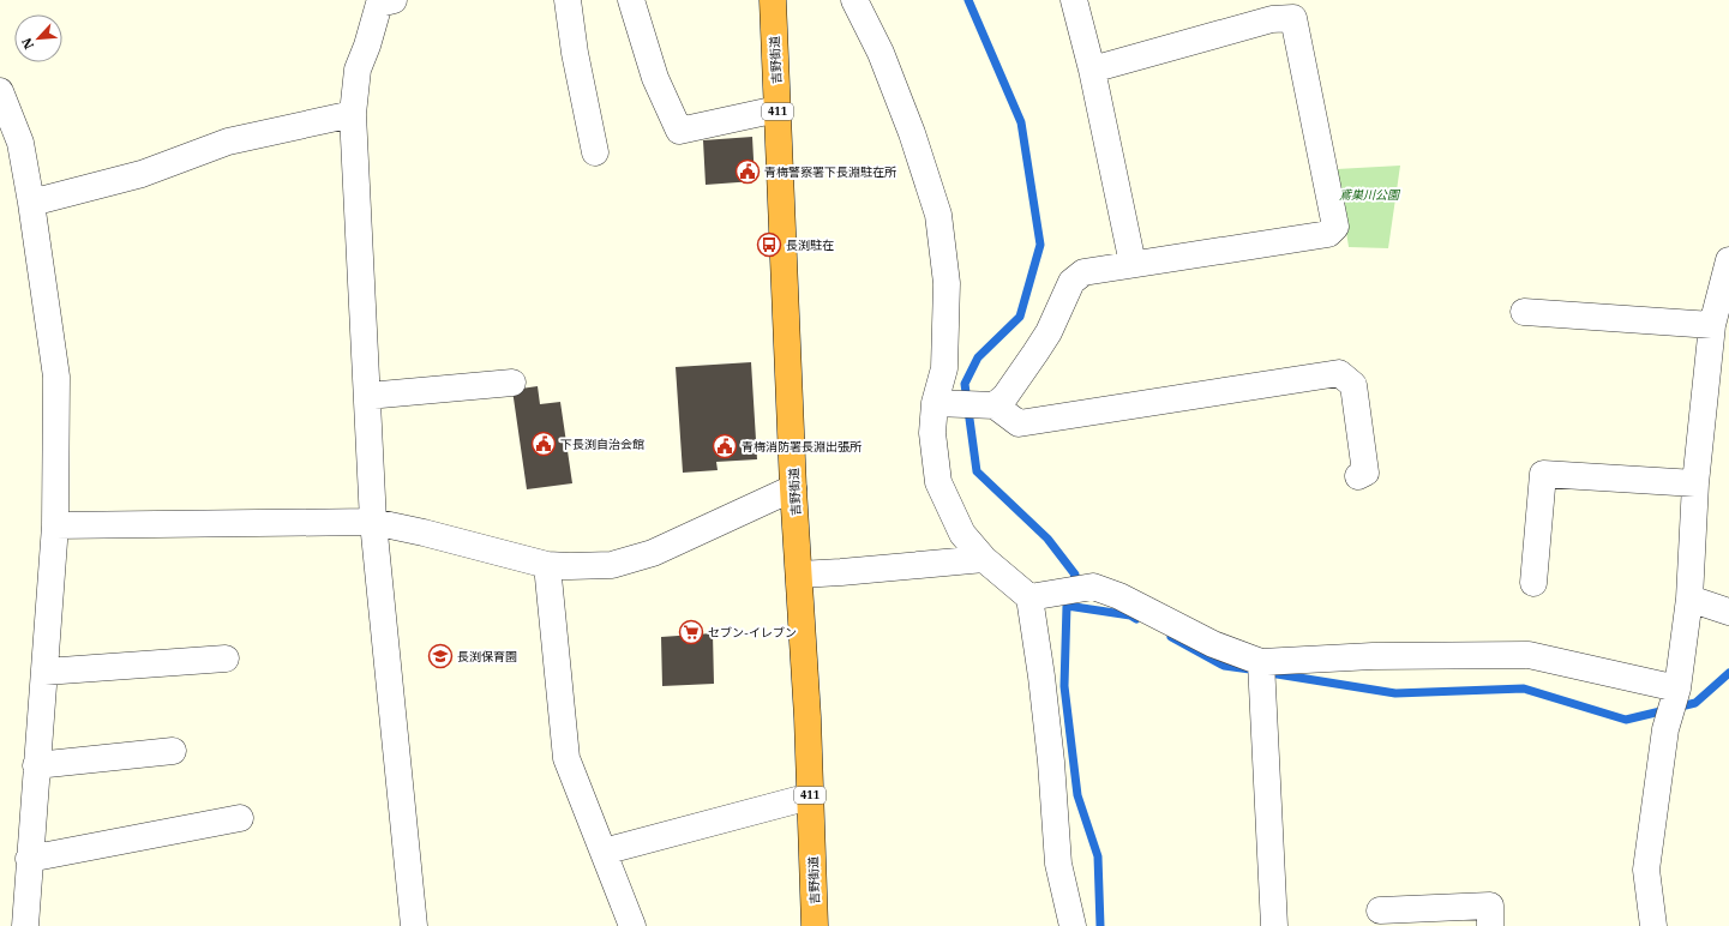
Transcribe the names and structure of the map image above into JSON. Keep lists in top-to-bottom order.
{
  "streets": {
    "highway": ["吉野街道", "411"]
  },
  "parks": ["鳶巣川公園"],
  "places": {
    "public building": ["青梅警察署下長淵駐在所", "下長渕自治会館", "青梅消防署長淵出張所"],
    "bus stop": ["長渕駐在"],
    "supermarket": ["セブン-イレブン"],
    "school or university": ["長渕保育園"]
  },
  "north": "bottom left"
}
